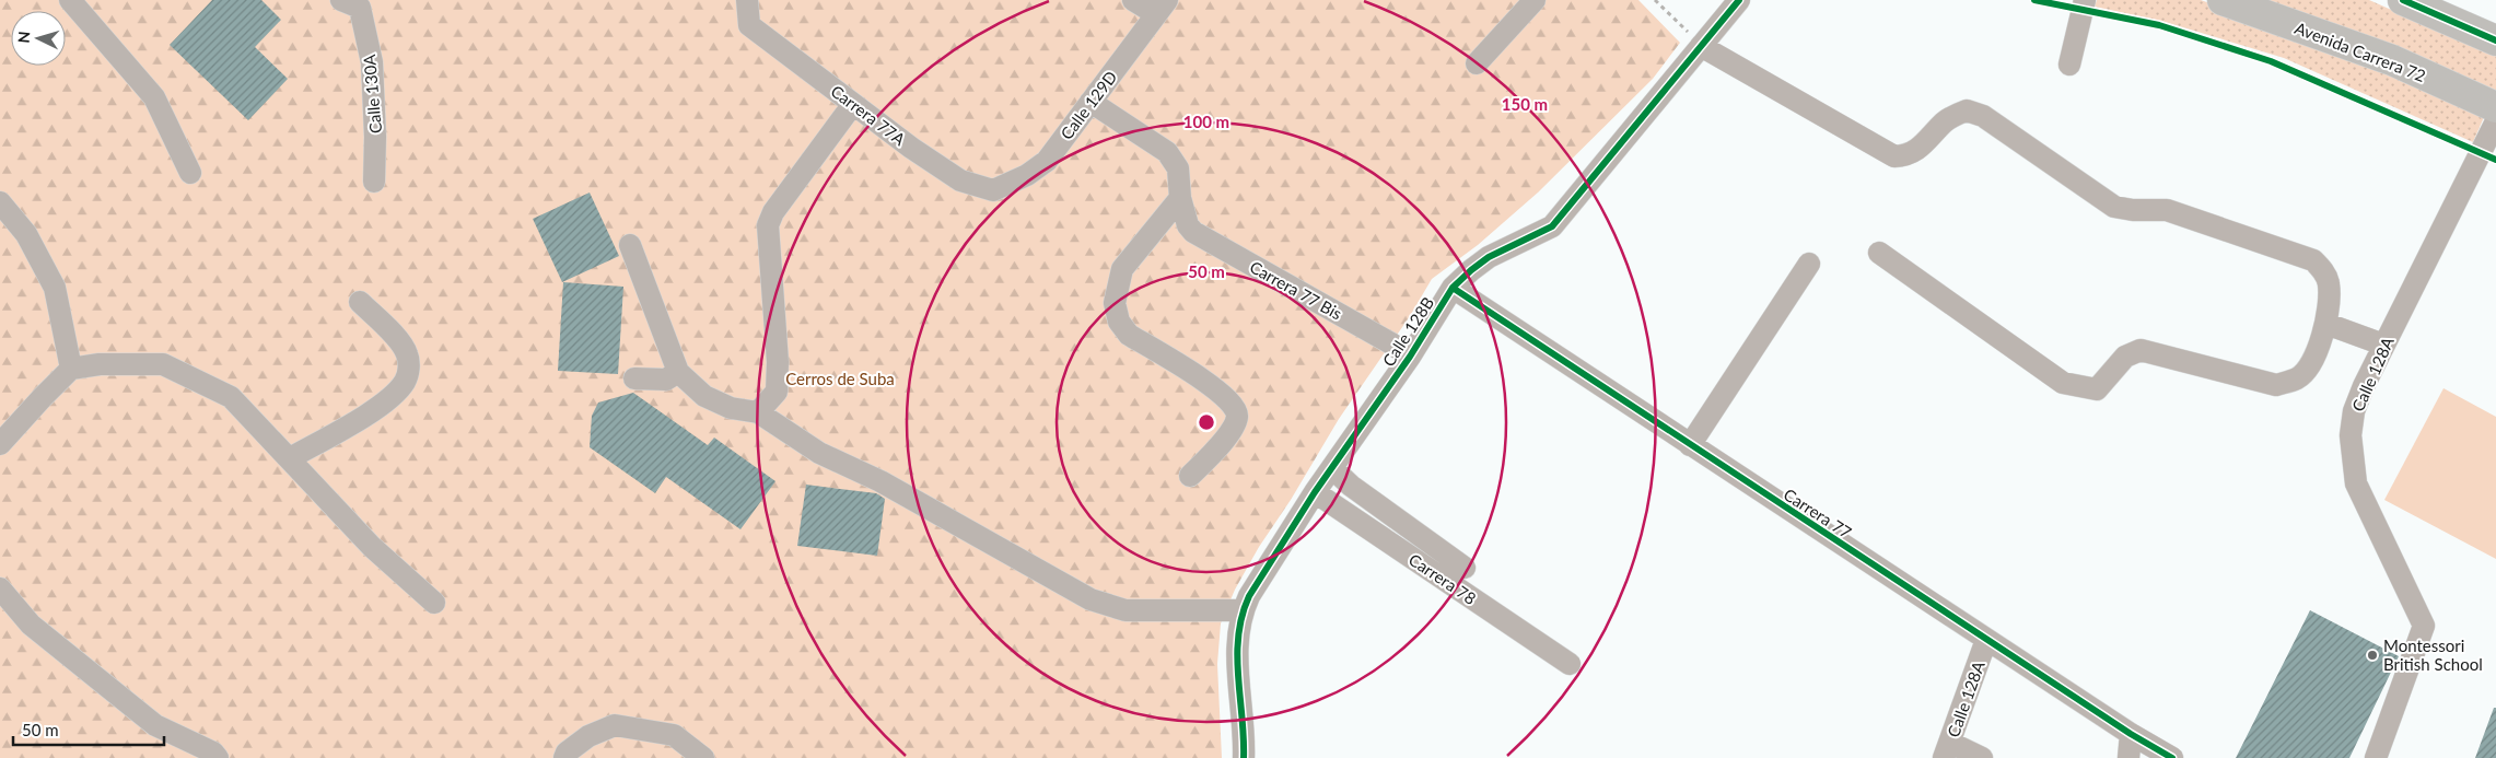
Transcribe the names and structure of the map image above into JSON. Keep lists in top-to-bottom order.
{
  "streets": {
    "highway": ["Avenida Carrera 72"],
    "street": [
      "Calle 130A",
      "Calle 129D",
      "Carrera 77A",
      "Carrera 77 Bis",
      "Calle 128B",
      "Calle 128A",
      "Carrera 77",
      "Carrera 78"
    ]
  },
  "crossings": [
    ["Calle 129D", "Carrera 77A"],
    ["Calle 129D", "Carrera 77 Bis"],
    ["Carrera 77 Bis", "Calle 128B"],
    ["Calle 128B", "Carrera 77"],
    ["Calle 128B", "Carrera 78"],
    ["Calle 128A", "Carrera 77"]
  ],
  "parks": ["Cerros de Suba"],
  "places": ["Montessori British School"],
  "scale_bar": "50 m",
  "north": "left",
  "rings": ["150 m", "100 m", "50 m"]
}
